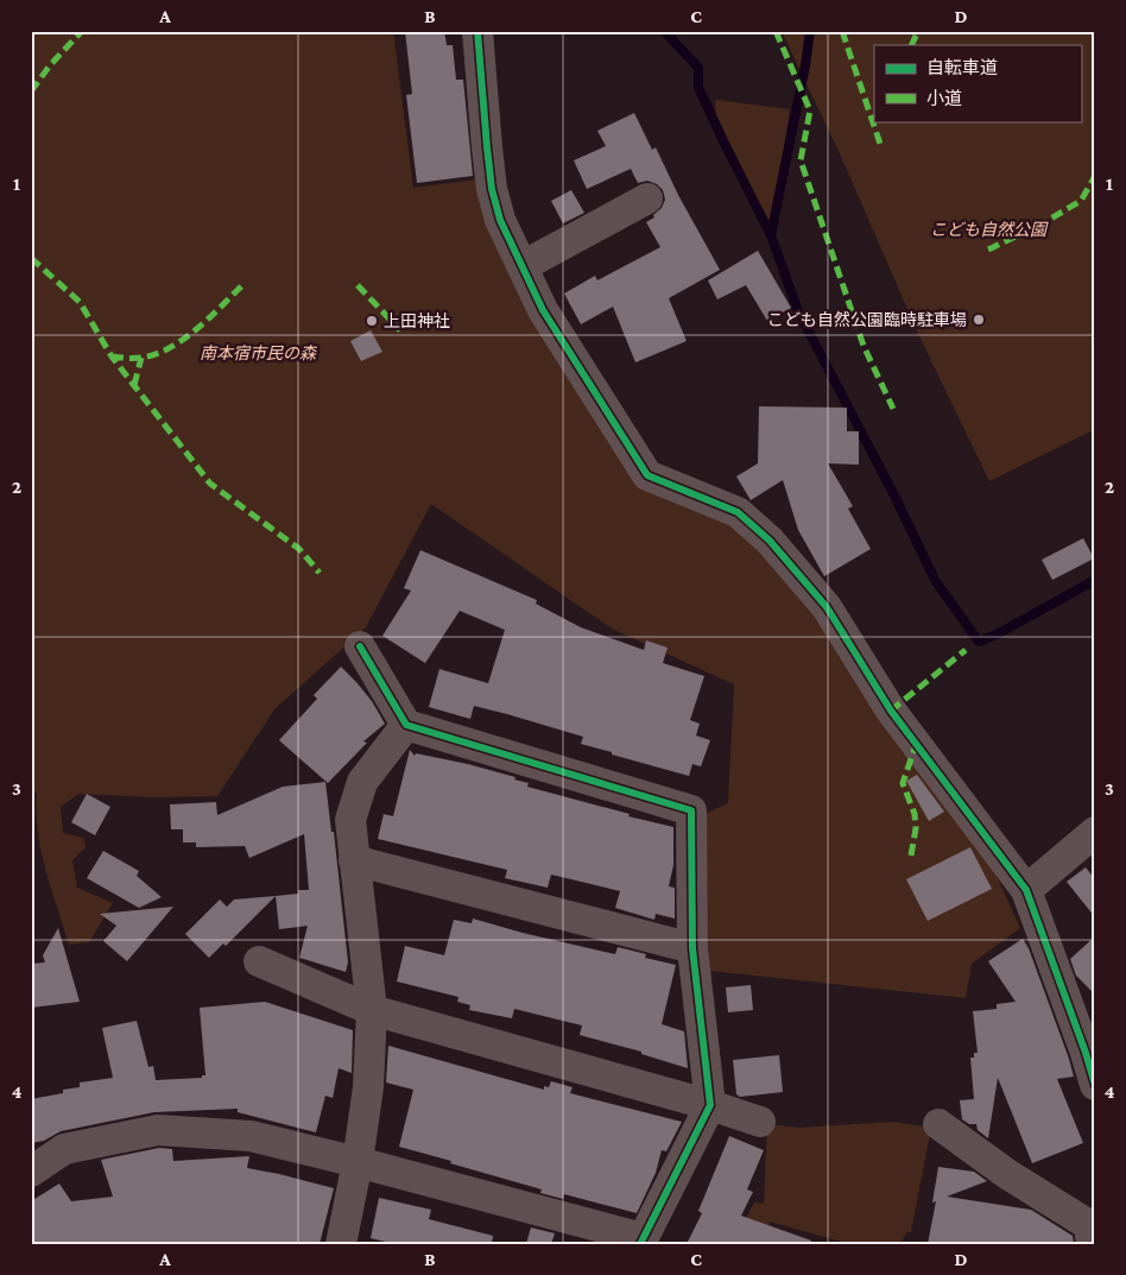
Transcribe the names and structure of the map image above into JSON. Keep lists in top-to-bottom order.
{
  "parks": ["こども自然公園", "南本宿市民の森"],
  "places": ["こども自然公園臨時駐車場", "上田神社"],
  "legend": ["自転車道", "小道"],
  "grid": {
    "columns": [
      "A",
      "B",
      "C",
      "D"
    ],
    "rows": [
      "1",
      "2",
      "3",
      "4"
    ]
  }
}
